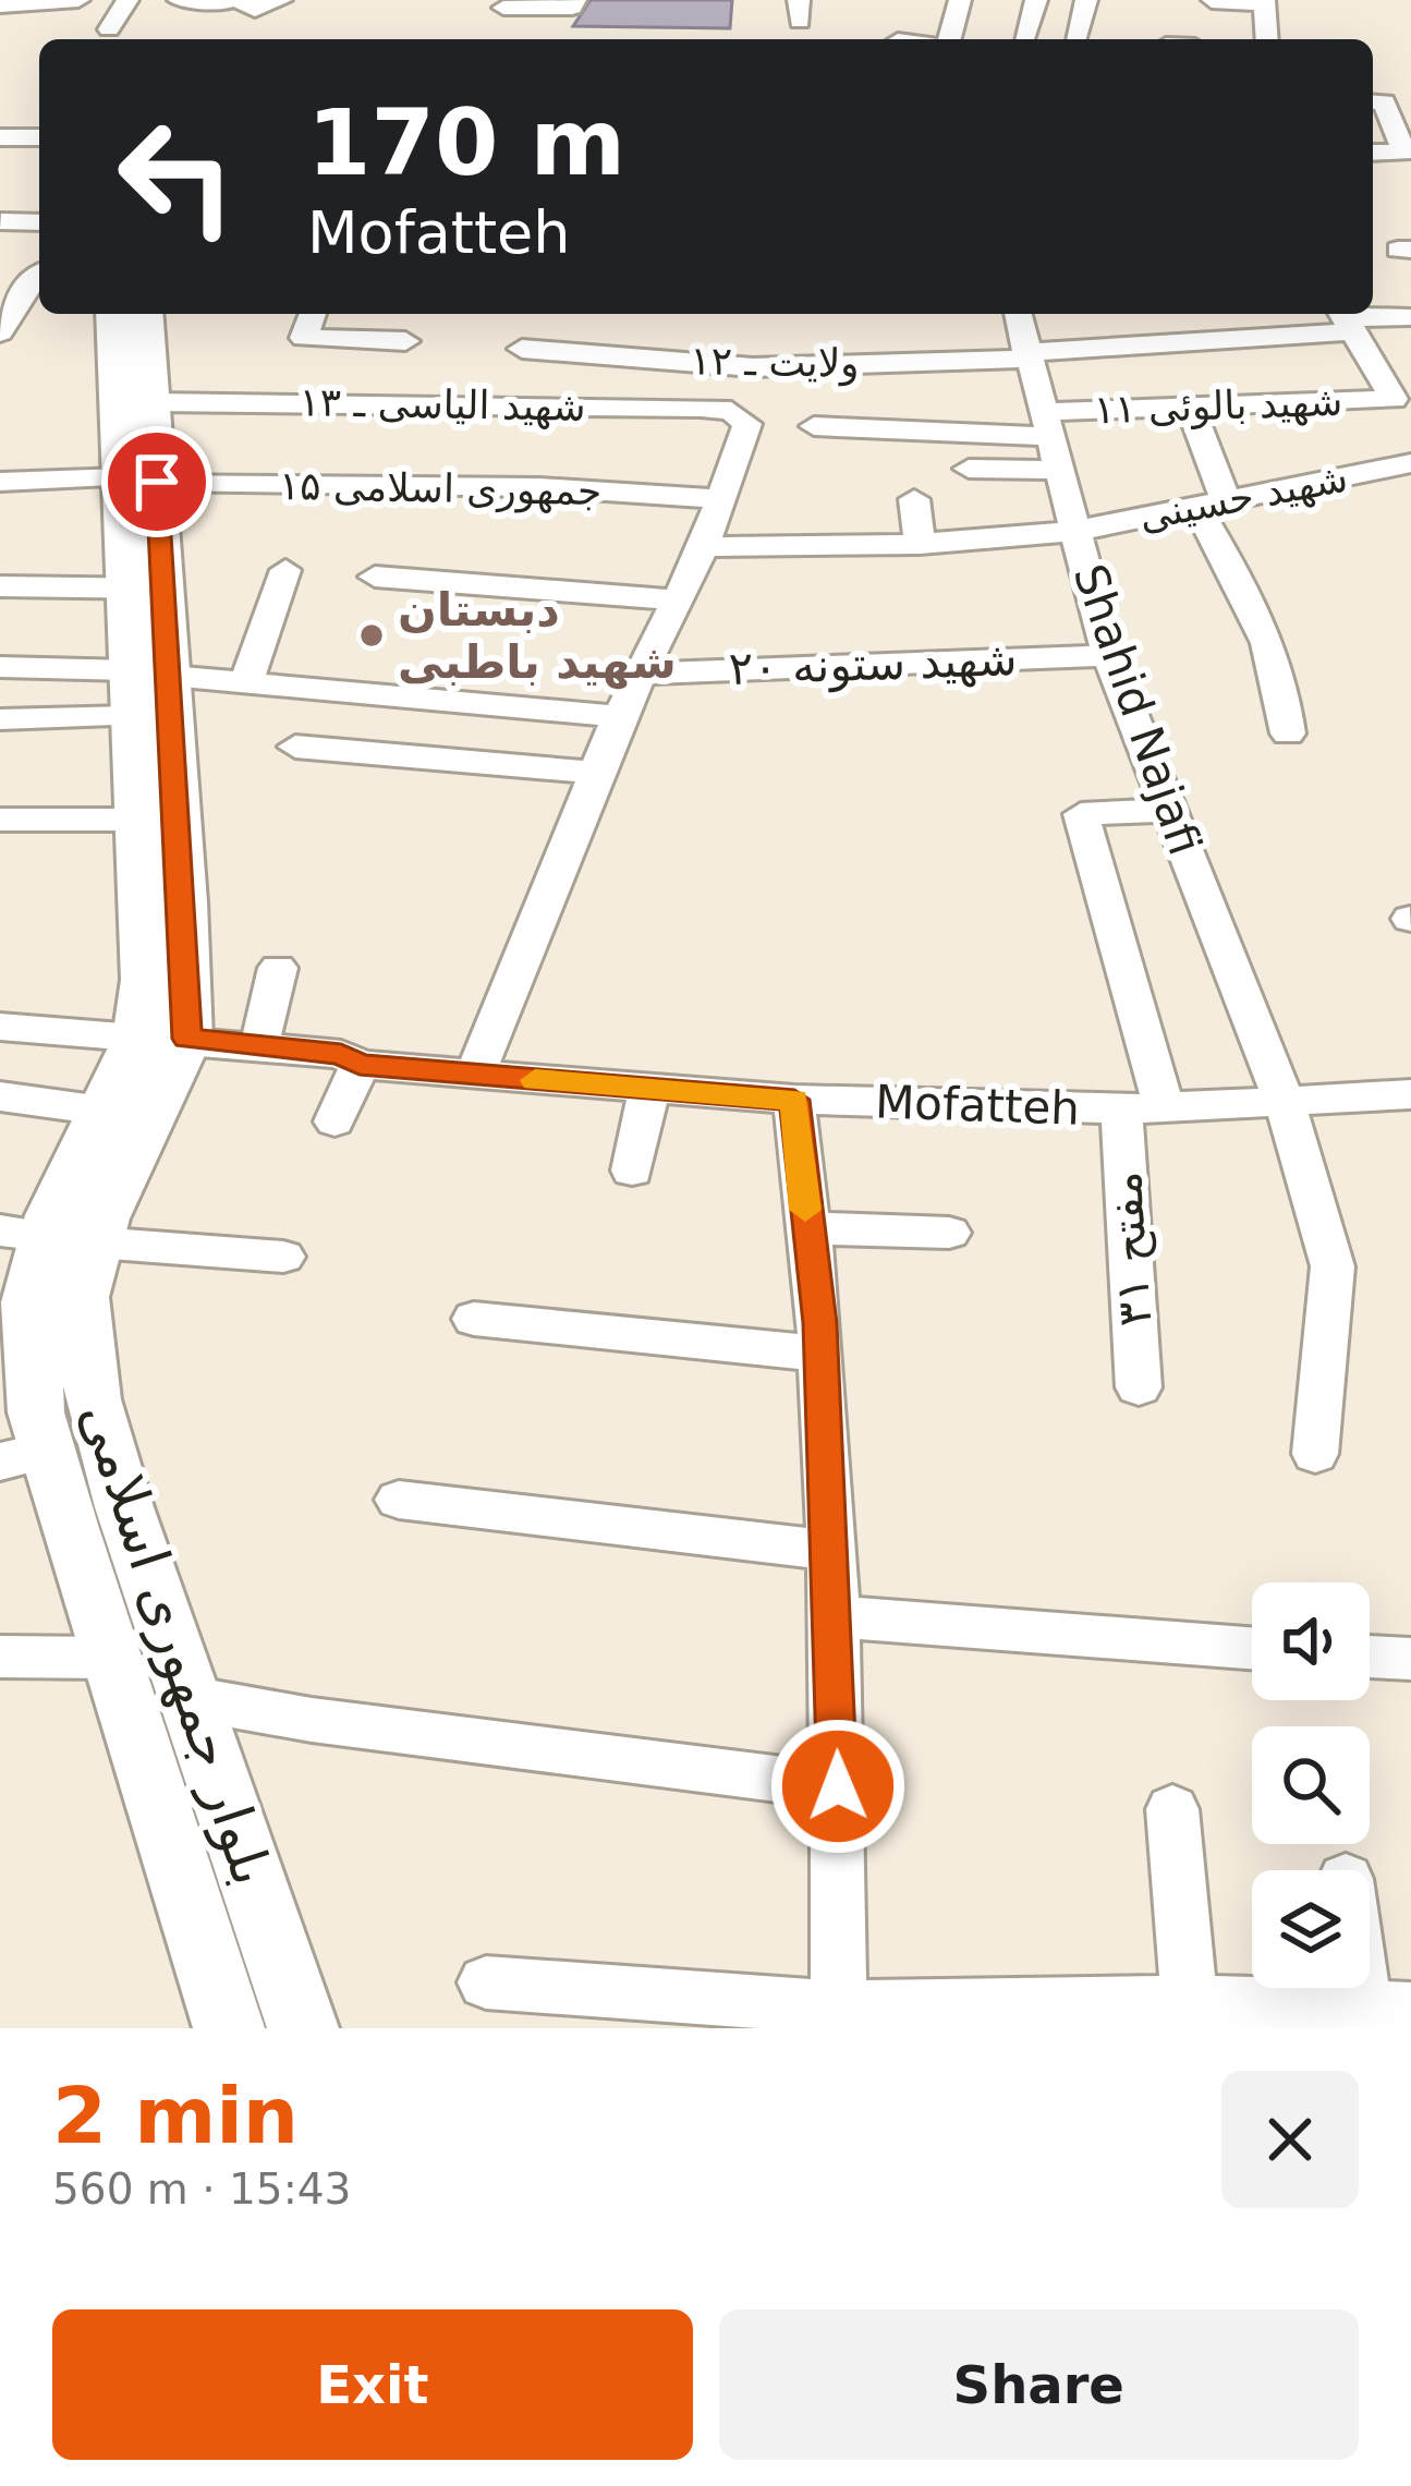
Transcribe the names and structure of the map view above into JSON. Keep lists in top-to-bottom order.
{
  "streets": {
    "main road": ["بلوار جمهوری اسلامی"],
    "street": [
      "ولایت ـ ۱۲",
      "شهید الیاسی ـ ۱۳",
      "شهید بالوئی ۱۱",
      "جمهوری اسلامی ۱۵",
      "شهید حسینی",
      "شهید ستونه ۲۰",
      "Shahid Najafi",
      "Mofatteh",
      "مفتح ۳۱"
    ]
  },
  "crossings": [
    ["ولایت ـ ۱۲", "Shahid Najafi"],
    ["شهید الیاسی ـ ۱۳", "جمهوری اسلامی ۱۵"],
    ["شهید بالوئی ۱۱", "Shahid Najafi"],
    ["شهید حسینی", "Shahid Najafi"],
    ["شهید ستونه ۲۰", "Shahid Najafi"],
    ["Shahid Najafi", "Mofatteh"],
    ["Shahid Najafi", "مفتح ۳۱"],
    ["Mofatteh", "مفتح ۳۱"],
    ["Mofatteh", "بلوار جمهوری اسلامی"]
  ],
  "places": ["دبستان شهید باطبی"],
  "page": {
    "turn": ["170 m", "Mofatteh"],
    "heading": ["2 min", "560 m · 15:43"],
    "buttons": ["Exit", "Share"]
  }
}
